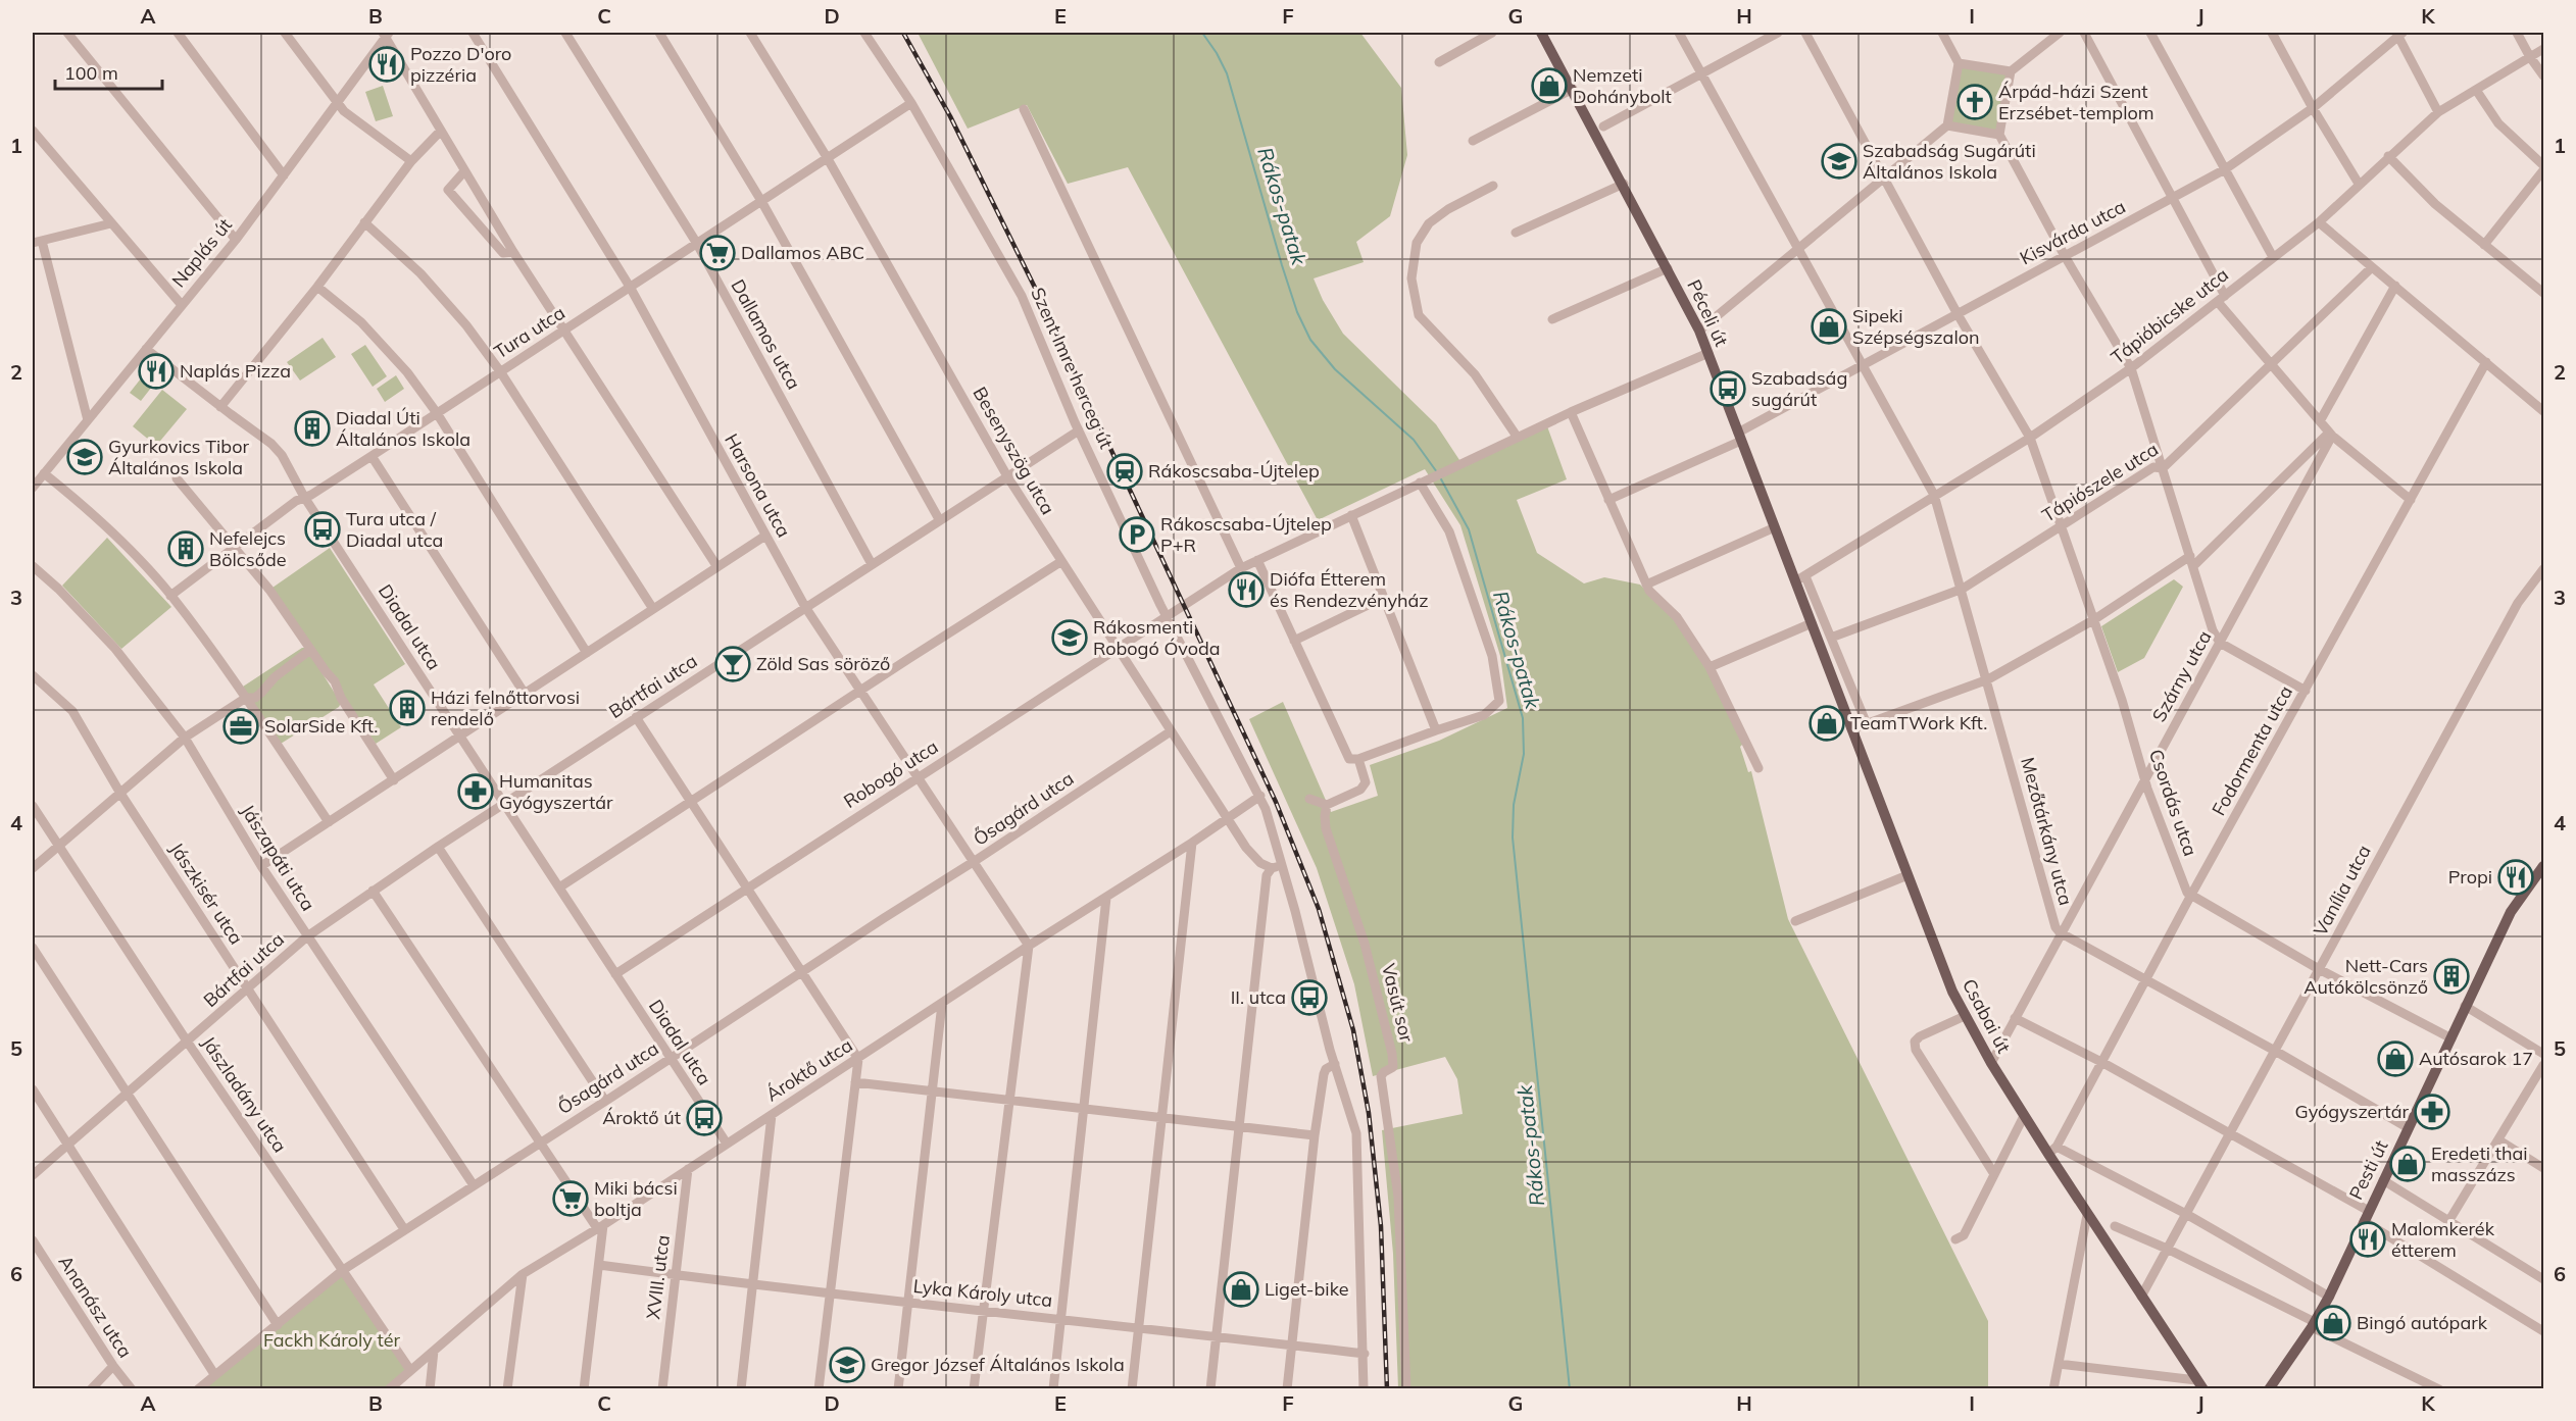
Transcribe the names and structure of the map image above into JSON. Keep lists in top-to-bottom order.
{
  "streets": {
    "main road": ["Péceli út", "Csabai út", "Pesti út"],
    "street": [
      "Kisvárda utca",
      "Naplás út",
      "Tápióbicske utca",
      "Tura utca",
      "Dallamos utca",
      "Szent Imre herceg út",
      "Besenyszög utca",
      "Tápiószele utca",
      "Harsona utca",
      "Diadal utca",
      "Szárny utca",
      "Bártfai utca",
      "Fodormenta utca",
      "Robogó utca",
      "Csordás utca",
      "Ősagárd utca",
      "Mezőtárkány utca",
      "Jászapáti utca",
      "Vanília utca",
      "Jászkisér utca",
      "Vasút sor",
      "Ároktő utca",
      "Jászladány utca",
      "XVIII. utca",
      "Lyka Károly utca",
      "Ananász utca"
    ]
  },
  "crossings": [
    ["Kisvárda utca", "Péceli út"],
    ["Kisvárda utca", "Csordás utca"],
    ["Kisvárda utca", "Mezőtárkány utca"],
    ["Naplás út", "Diadal utca"],
    ["Péceli út", "Tápióbicske utca"],
    ["Péceli út", "Csabai út"],
    ["Tápióbicske utca", "Csordás utca"],
    ["Tápióbicske utca", "Mezőtárkány utca"],
    ["Tura utca", "Dallamos utca"],
    ["Tura utca", "Szent Imre herceg út"],
    ["Tura utca", "Besenyszög utca"],
    ["Tura utca", "Harsona utca"],
    ["Tura utca", "Diadal utca"],
    ["Dallamos utca", "Bártfai utca"],
    ["Szent Imre herceg út", "Besenyszög utca"],
    ["Szent Imre herceg út", "Bártfai utca"],
    ["Szent Imre herceg út", "Robogó utca"],
    ["Szent Imre herceg út", "Ároktő utca"],
    ["Szent Imre herceg út", "Lyka Károly utca"],
    ["Besenyszög utca", "Bártfai utca"],
    ["Besenyszög utca", "Robogó utca"],
    ["Besenyszög utca", "Ősagárd utca"],
    ["Besenyszög utca", "Ároktő utca"],
    ["Tápiószele utca", "Csordás utca"],
    ["Tápiószele utca", "Mezőtárkány utca"],
    ["Harsona utca", "Bártfai utca"],
    ["Harsona utca", "Robogó utca"],
    ["Harsona utca", "Ősagárd utca"],
    ["Harsona utca", "Ároktő utca"],
    ["Diadal utca", "Bártfai utca"],
    ["Diadal utca", "Robogó utca"],
    ["Diadal utca", "Ősagárd utca"],
    ["Diadal utca", "Ároktő utca"],
    ["Szárny utca", "Csordás utca"],
    ["Szárny utca", "Mezőtárkány utca"],
    ["Szárny utca", "Csabai út"],
    ["Bártfai utca", "Jászapáti utca"],
    ["Bártfai utca", "Jászkisér utca"],
    ["Bártfai utca", "Jászladány utca"],
    ["Fodormenta utca", "Csordás utca"],
    ["Fodormenta utca", "Mezőtárkány utca"],
    ["Fodormenta utca", "Csabai út"],
    ["Ősagárd utca", "Jászapáti utca"],
    ["Ősagárd utca", "Jászkisér utca"],
    ["Ősagárd utca", "Jászladány utca"],
    ["Mezőtárkány utca", "Vanília utca"],
    ["Mezőtárkány utca", "Pesti út"],
    ["Vanília utca", "Csabai út"],
    ["Ároktő utca", "Jászladány utca"],
    ["Ároktő utca", "XVIII. utca"],
    ["XVIII. utca", "Lyka Károly utca"]
  ],
  "water": ["Rákos-patak"],
  "parks": ["Fackh Károly tér"],
  "places": {
    "restaurant": [
      "Pozzo D'oro pizzéria",
      "Naplás Pizza",
      "Diófa Étterem és Rendezvényház",
      "Propi",
      "Malomkerék étterem"
    ],
    "shop": [
      "Nemzeti Dohánybolt",
      "Sipeki Szépségszalon",
      "TeamTWork Kft.",
      "Autósarok 17",
      "Eredeti thai masszázs",
      "Liget-bike",
      "Bingó autópark"
    ],
    "church": ["Árpád-házi Szent Erzsébet-templom"],
    "school or university": [
      "Szabadság Sugárúti Általános Iskola",
      "Gyurkovics Tibor Általános Iskola",
      "Rákosmenti Robogó Óvoda",
      "Gregor József Általános Iskola"
    ],
    "supermarket": ["Dallamos ABC", "Miki bácsi boltja"],
    "bus stop": [
      "Szabadság sugárút",
      "Tura utca / Diadal utca",
      "II. utca",
      "Ároktő út"
    ],
    "building": [
      "Diadal Úti Általános Iskola",
      "Nefelejcs Bölcsőde",
      "Házi felnőttorvosi rendelő",
      "Nett-Cars Autókölcsönző"
    ],
    "station": ["Rákoscsaba-Újtelep"],
    "parking": ["Rákoscsaba-Újtelep P+R"],
    "bar": ["Zöld Sas söröző"],
    "office": ["SolarSide Kft."],
    "pharmacy": ["Humanitas Gyógyszertár", "Gyógyszertár"]
  },
  "scale_bar": "100 m",
  "grid": {
    "columns": [
      "A",
      "B",
      "C",
      "D",
      "E",
      "F",
      "G",
      "H",
      "I",
      "J",
      "K"
    ],
    "rows": [
      "1",
      "2",
      "3",
      "4",
      "5",
      "6"
    ]
  }
}
